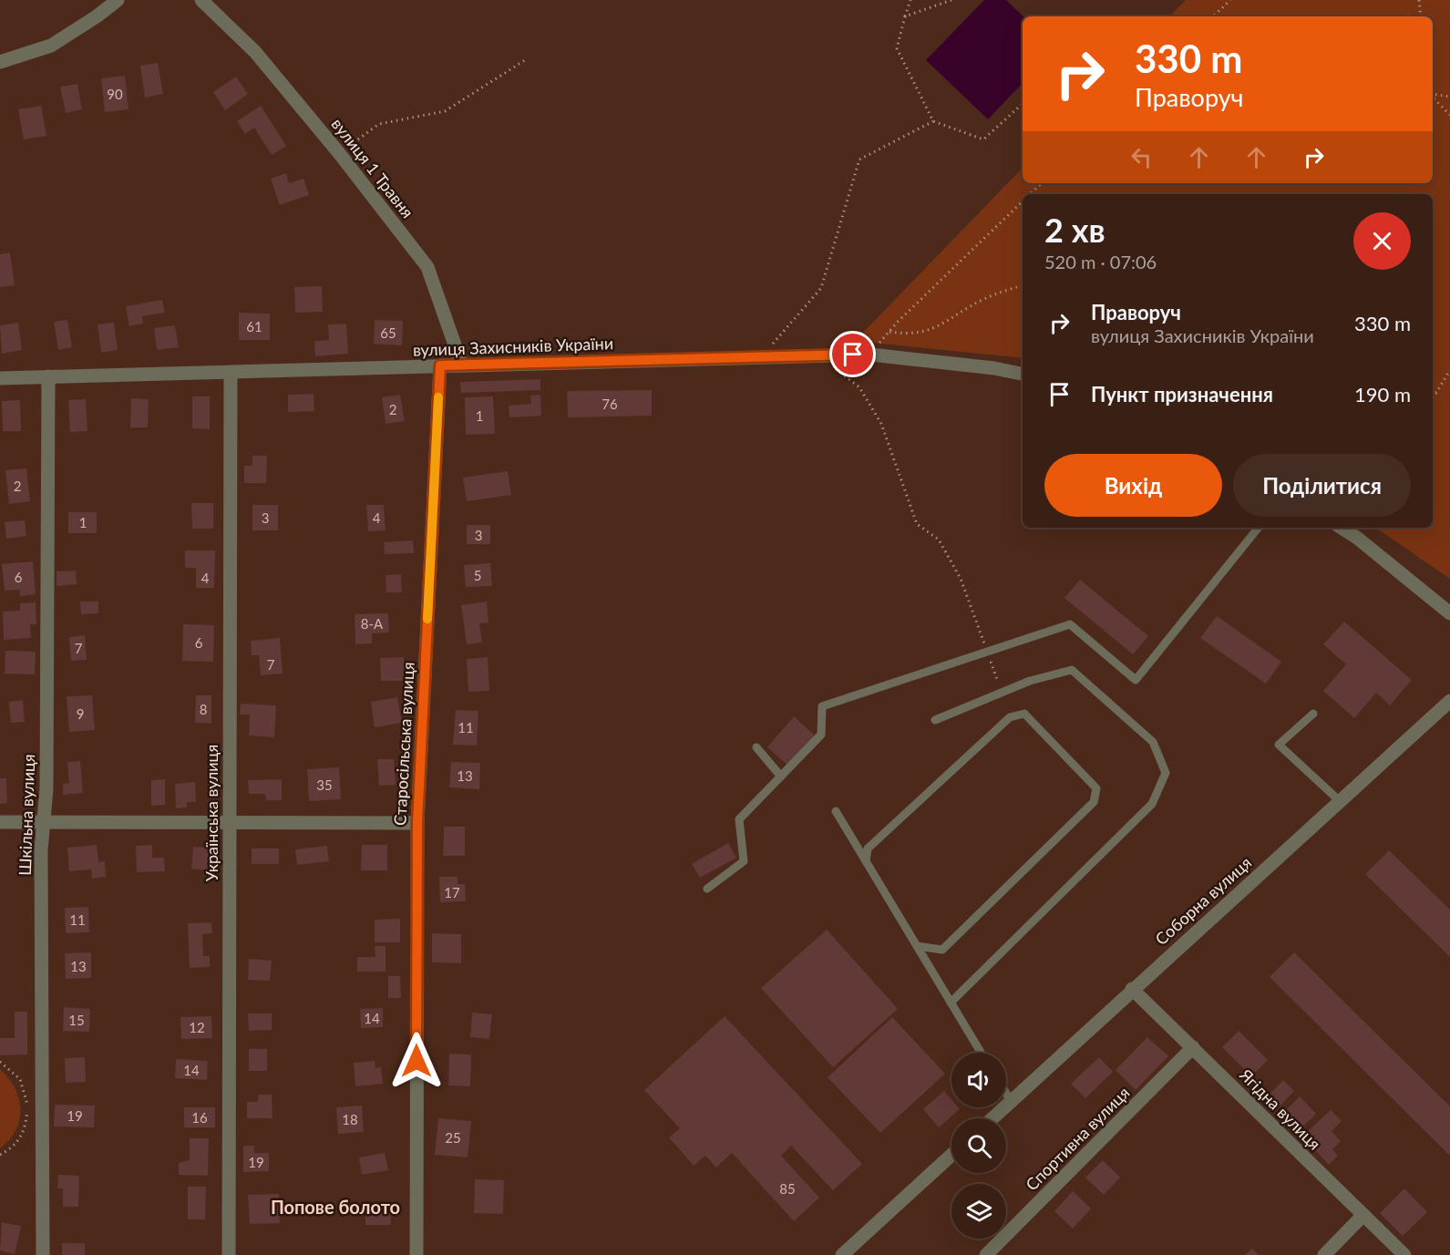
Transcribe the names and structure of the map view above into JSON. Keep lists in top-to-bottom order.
{
  "streets": {
    "street": [
      "вулиця 1 Травня",
      "вулиця Захисників України",
      "Старосільська вулиця",
      "Українська вулиця",
      "Шкільна вулиця",
      "Соборна вулиця",
      "Ягідна вулиця",
      "Спортивна вулиця"
    ]
  },
  "crossings": [
    ["вулиця 1 Травня", "вулиця Захисників України"],
    ["вулиця Захисників України", "Старосільська вулиця"],
    ["вулиця Захисників України", "Українська вулиця"],
    ["вулиця Захисників України", "Шкільна вулиця"],
    ["Соборна вулиця", "Ягідна вулиця"],
    ["Ягідна вулиця", "Спортивна вулиця"]
  ],
  "districts": ["Попове болото"],
  "house_numbers": [
    "90",
    "61",
    "65",
    "76",
    "2",
    "1",
    "2",
    "3",
    "4",
    "1",
    "3",
    "5",
    "6",
    "4",
    "8-А",
    "6",
    "7",
    "7",
    "8",
    "9",
    "11",
    "13",
    "35",
    "17",
    "11",
    "13",
    "14",
    "15",
    "12",
    "14",
    "19",
    "16",
    "18",
    "25",
    "19",
    "85"
  ],
  "page": {
    "turn": ["330 m", "Праворуч"],
    "heading": ["2 хв", "520 m · 07:06"],
    "list": [
      {
        "name": "Праворуч",
        "note": "вулиця Захисників України",
        "value": "330 m"
      },
      {
        "name": "Пункт призначення",
        "value": "190 m"
      }
    ],
    "buttons": ["Вихід", "Поділитися"]
  }
}
